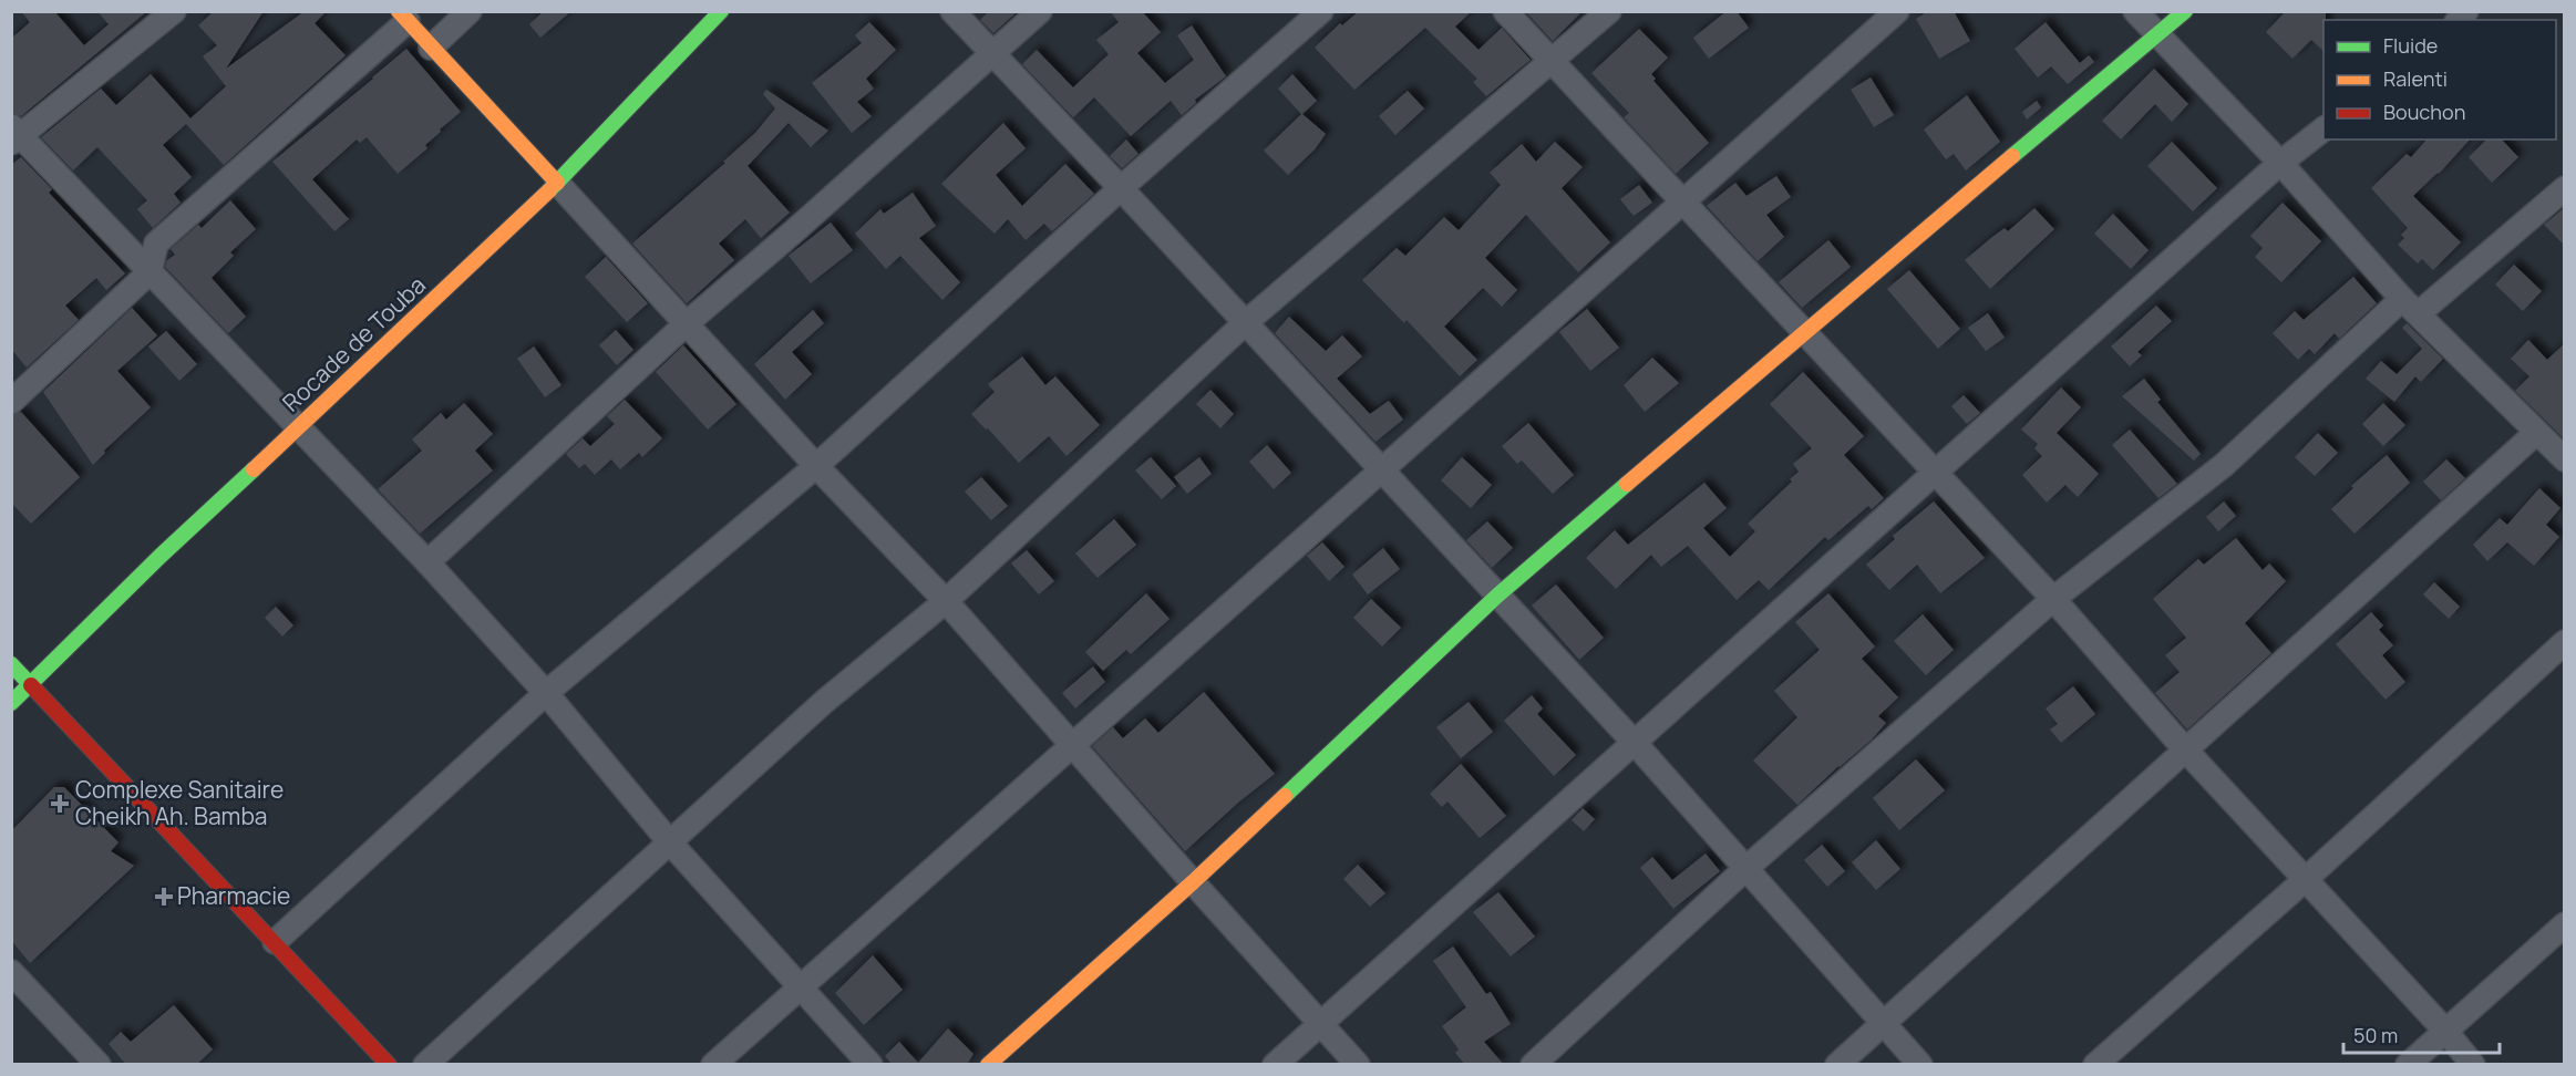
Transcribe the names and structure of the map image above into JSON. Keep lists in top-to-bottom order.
{
  "streets": {
    "street": ["Rocade de Touba"]
  },
  "places": {
    "health": ["Complexe Sanitaire Cheikh Ah. Bamba", "Pharmacie"]
  },
  "legend": ["Fluide", "Ralenti", "Bouchon"],
  "scale_bar": "50 m"
}
